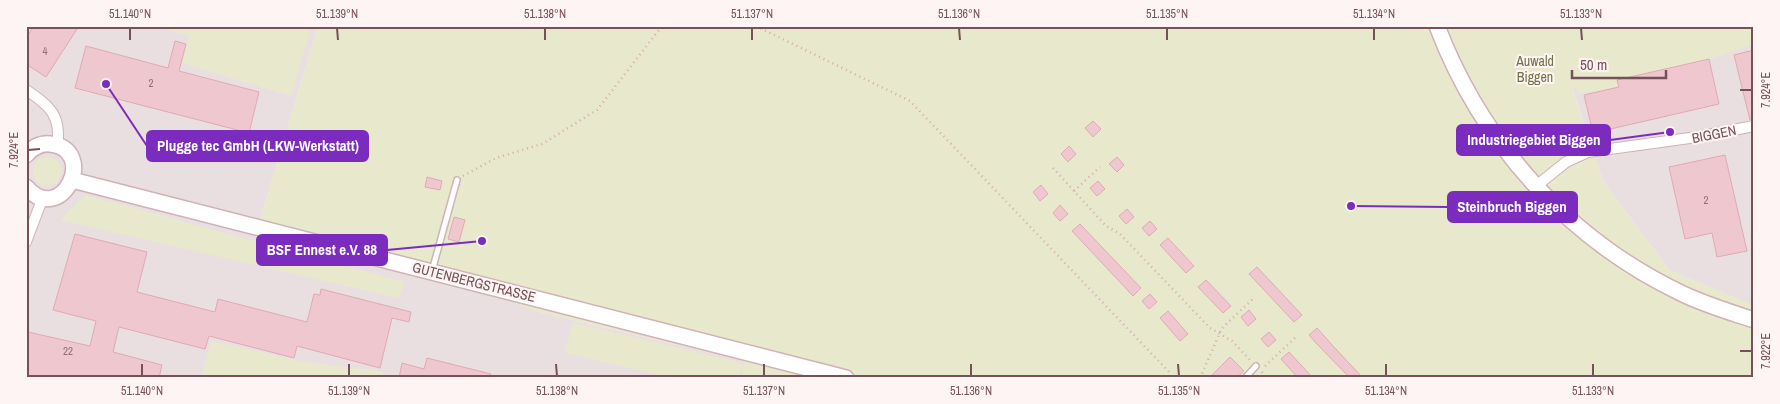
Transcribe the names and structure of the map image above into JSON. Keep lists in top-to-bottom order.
{
  "streets": {
    "main road": ["GUTENBERGSTRASSE"],
    "street": ["BIGGEN"]
  },
  "parks": ["Auwald Biggen"],
  "places": [
    "Plugge tec GmbH (LKW-Werkstatt)",
    "Industriegebiet Biggen",
    "Steinbruch Biggen",
    "BSF Ennest e.V. 88"
  ],
  "house_numbers": [
    "4",
    "2",
    "2",
    "22"
  ],
  "scale_bar": "50 m",
  "coordinates": [
    "51.140°N",
    "51.139°N",
    "51.138°N",
    "51.137°N",
    "51.136°N",
    "51.135°N",
    "51.134°N",
    "51.133°N",
    "7.924°E",
    "7.922°E"
  ]
}
